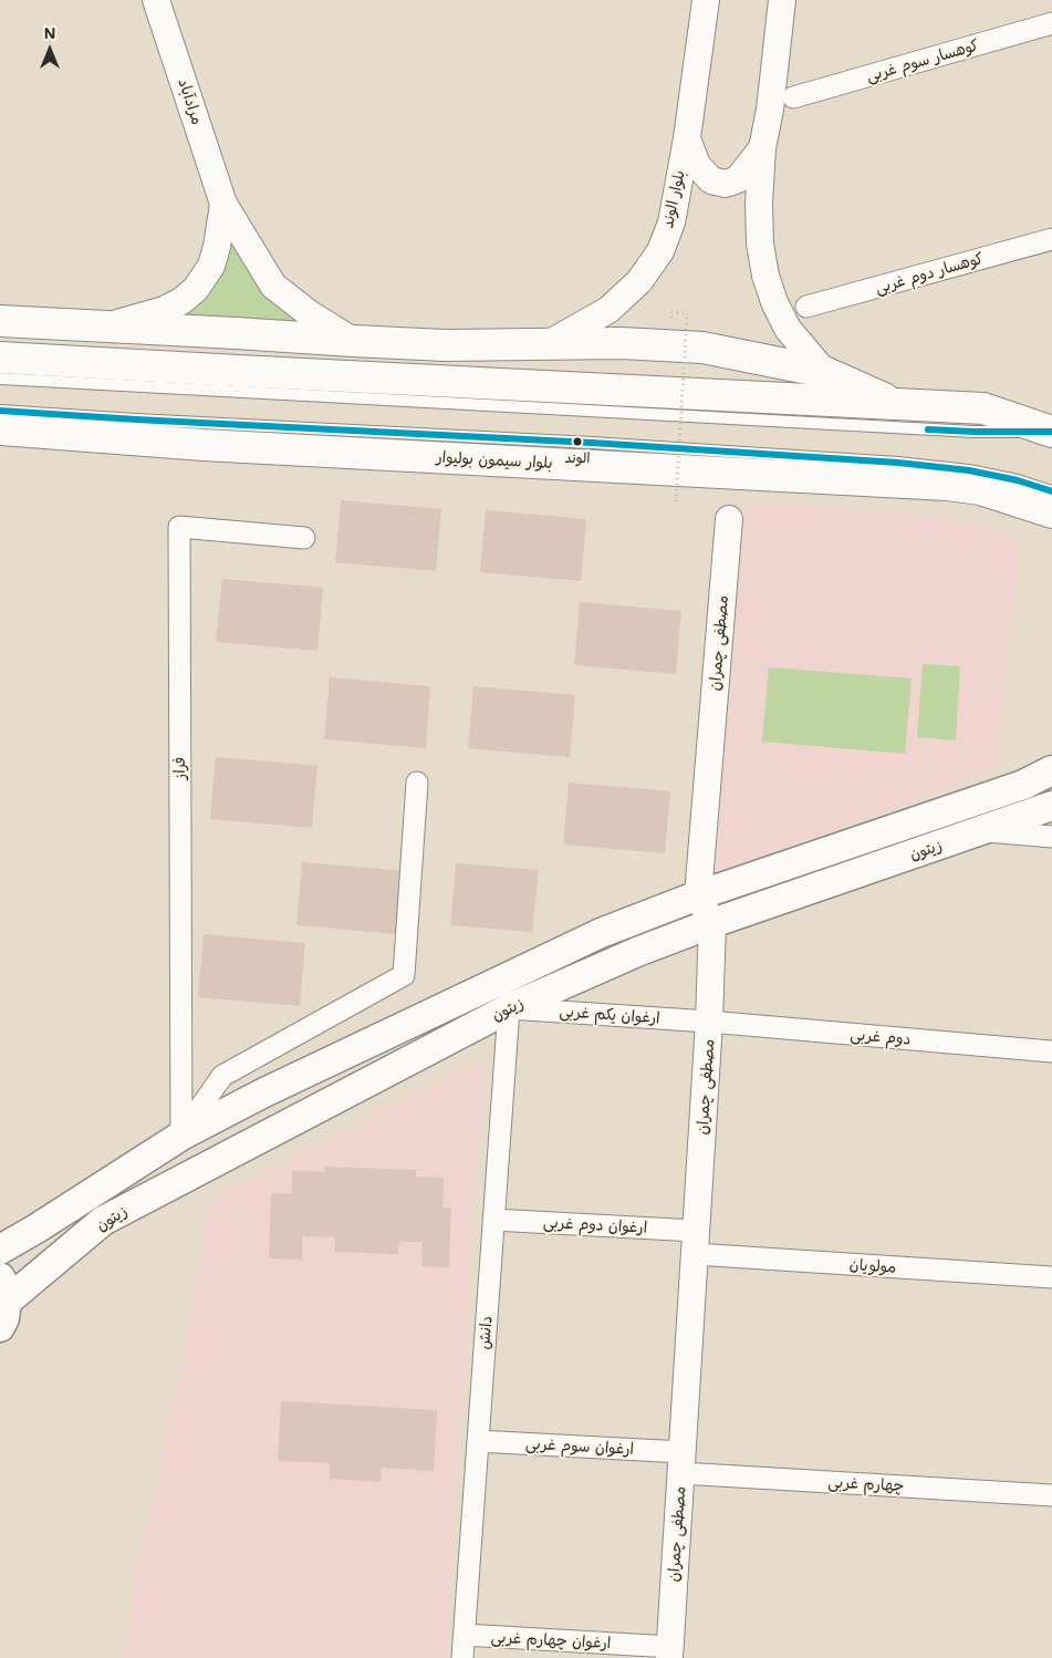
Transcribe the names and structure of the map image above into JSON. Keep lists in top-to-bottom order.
{
  "streets": {
    "main road": ["بلوار سیمون بولیوار", "زیتون"],
    "street": [
      "کوهسار سوم غربی",
      "مرادآباد",
      "بلوار الوند",
      "کوهسار دوم غربی",
      "مصطفی چمران",
      "فراز",
      "ارغوان یکم غربی",
      "دوم غربی",
      "ارغوان دوم غربی",
      "مولویان",
      "دانش",
      "ارغوان سوم غربی",
      "چهارم غربی",
      "ارغوان چهارم غربی"
    ]
  },
  "crossings": [
    ["مصطفی چمران", "زیتون"],
    ["مصطفی چمران", "ارغوان یکم غربی"],
    ["مصطفی چمران", "دوم غربی"],
    ["مصطفی چمران", "ارغوان دوم غربی"],
    ["مصطفی چمران", "مولویان"],
    ["مصطفی چمران", "ارغوان سوم غربی"],
    ["مصطفی چمران", "چهارم غربی"],
    ["مصطفی چمران", "ارغوان چهارم غربی"],
    ["فراز", "زیتون"],
    ["زیتون", "ارغوان یکم غربی"],
    ["زیتون", "دانش"],
    ["ارغوان یکم غربی", "دوم غربی"],
    ["ارغوان یکم غربی", "دانش"],
    ["ارغوان دوم غربی", "مولویان"],
    ["ارغوان دوم غربی", "دانش"],
    ["دانش", "ارغوان سوم غربی"],
    ["دانش", "ارغوان چهارم غربی"],
    ["ارغوان سوم غربی", "چهارم غربی"]
  ],
  "places": ["الوند"],
  "north": "top"
}
